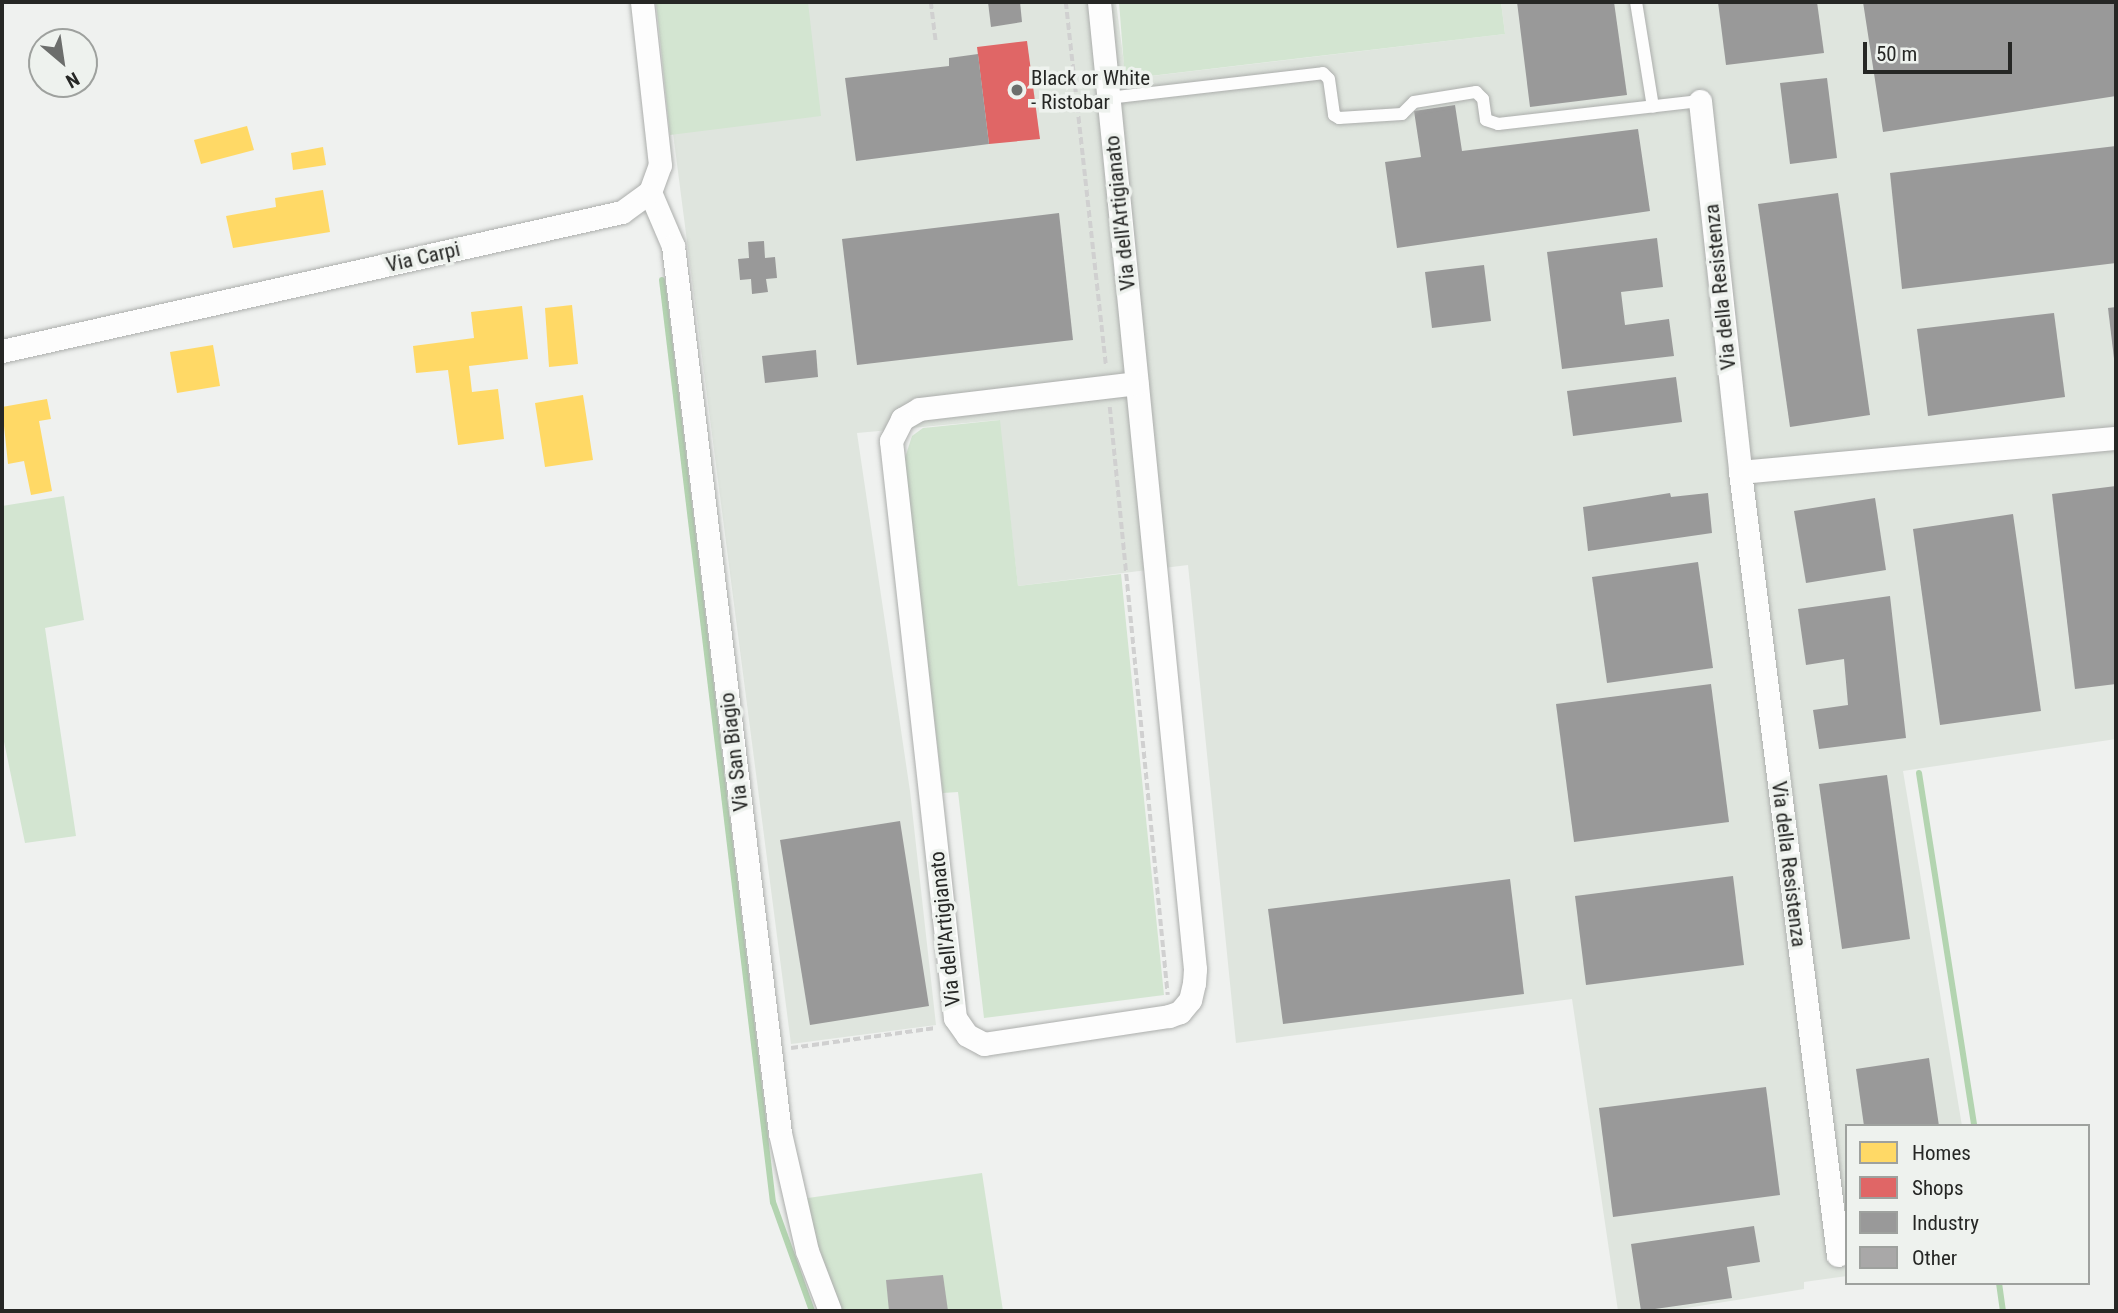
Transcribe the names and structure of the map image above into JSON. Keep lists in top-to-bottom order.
{
  "streets": {
    "street": [
      "Via dell'Artigianato",
      "Via Carpi",
      "Via della Resistenza",
      "Via San Biagio"
    ]
  },
  "crossings": [
    ["Via Carpi", "Via San Biagio"]
  ],
  "places": ["Black or White - Ristobar"],
  "legend": [
    "Homes",
    "Shops",
    "Industry",
    "Other"
  ],
  "scale_bar": "50 m",
  "north": "bottom right"
}
